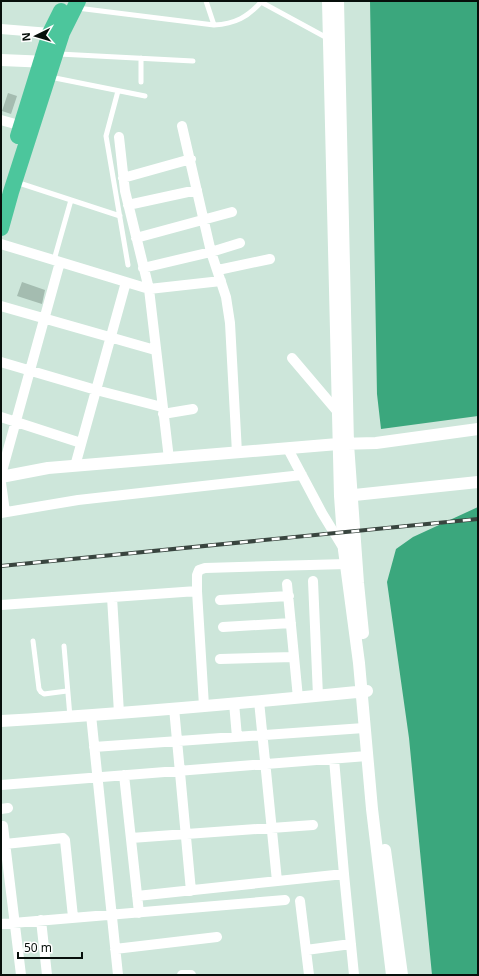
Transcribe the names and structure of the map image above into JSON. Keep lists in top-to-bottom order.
{
  "scale_bar": "50 m",
  "north": "left"
}
